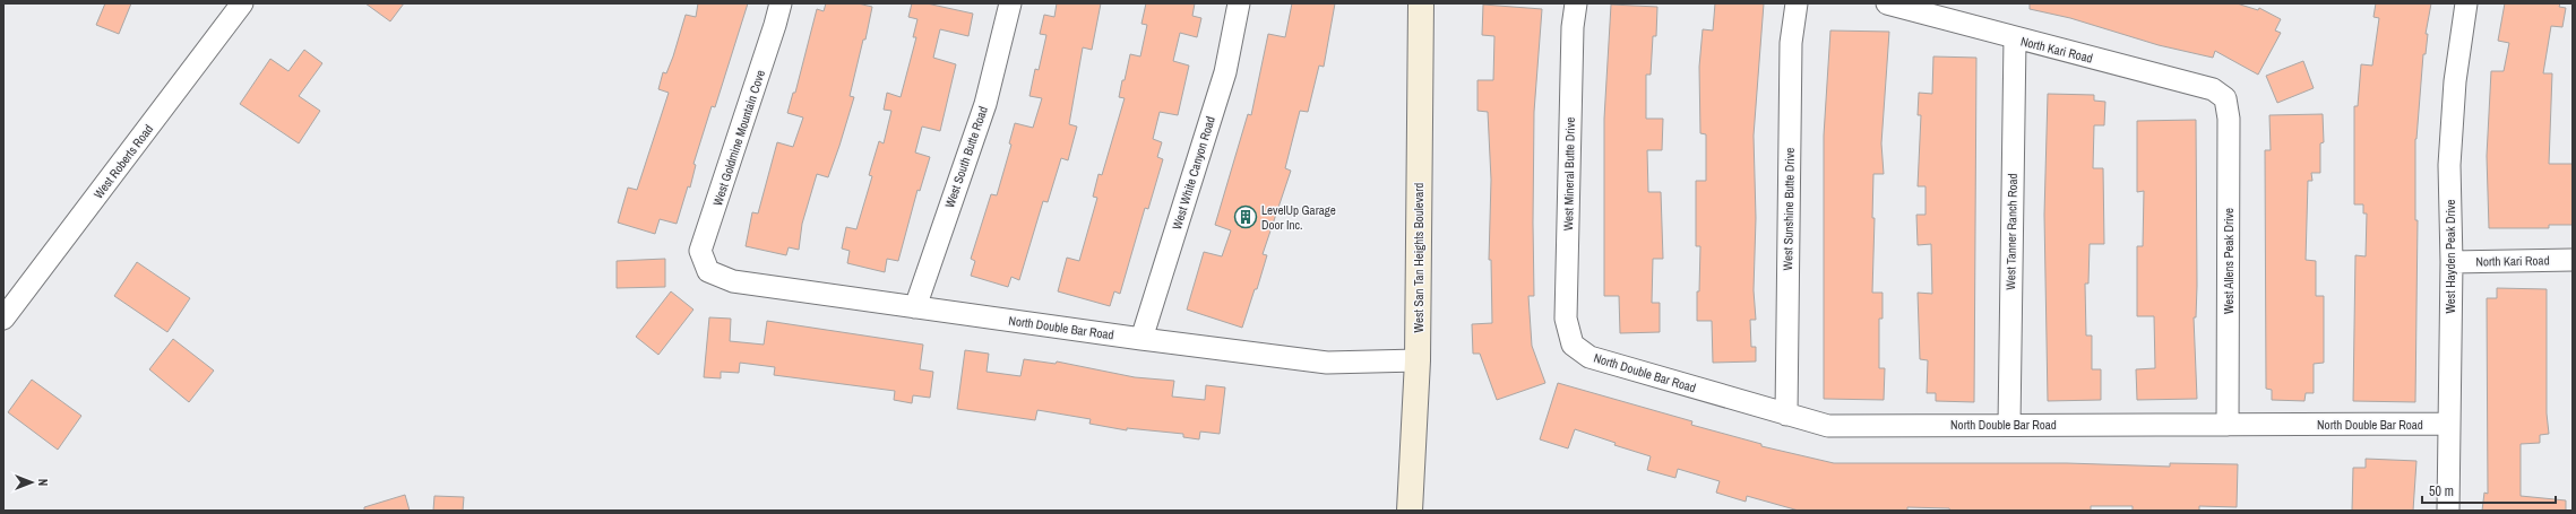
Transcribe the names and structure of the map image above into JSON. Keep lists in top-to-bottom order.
{
  "streets": {
    "street": [
      "North Kari Road",
      "West Goldmine Mountain Cove",
      "West South Butte Road",
      "West Roberts Road",
      "West White Canyon Road",
      "West Mineral Butte Drive",
      "West Sunshine Butte Drive",
      "West Tanner Ranch Road",
      "West Hayden Peak Drive",
      "West San Tan Heights Boulevard",
      "West Allens Peak Drive",
      "North Double Bar Road"
    ]
  },
  "crossings": [
    ["North Kari Road", "West Tanner Ranch Road"],
    ["North Kari Road", "West Hayden Peak Drive"],
    ["North Kari Road", "West Allens Peak Drive"],
    ["West Goldmine Mountain Cove", "North Double Bar Road"],
    ["West South Butte Road", "North Double Bar Road"],
    ["West White Canyon Road", "North Double Bar Road"],
    ["West Mineral Butte Drive", "North Double Bar Road"],
    ["West Sunshine Butte Drive", "North Double Bar Road"],
    ["West Tanner Ranch Road", "North Double Bar Road"],
    ["West Hayden Peak Drive", "North Double Bar Road"],
    ["West San Tan Heights Boulevard", "North Double Bar Road"],
    ["West Allens Peak Drive", "North Double Bar Road"]
  ],
  "places": {
    "building": ["LevelUp Garage Door Inc."]
  },
  "scale_bar": "50 m",
  "north": "right"
}
